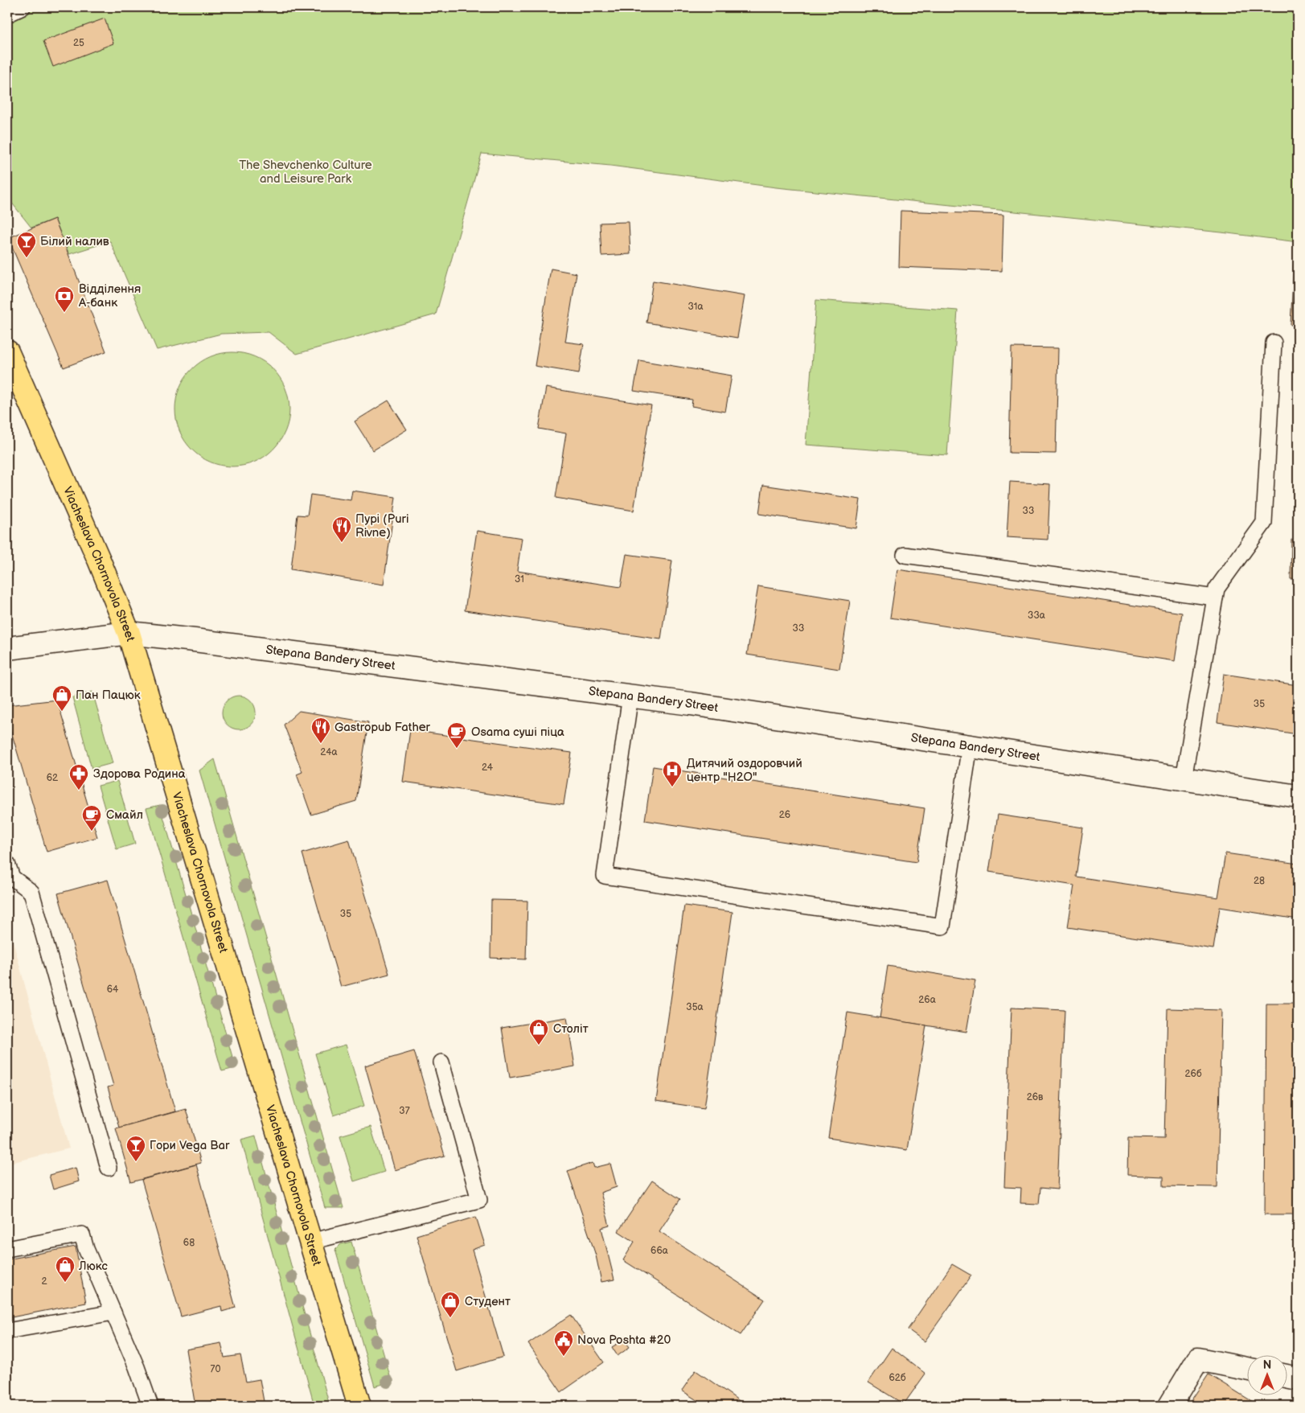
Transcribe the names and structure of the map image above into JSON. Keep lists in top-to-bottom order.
{
  "streets": {
    "main road": ["Viacheslava Chornovola Street", "Stepana Bandery Street"]
  },
  "crossings": [
    ["Viacheslava Chornovola Street", "Stepana Bandery Street"]
  ],
  "parks": ["The Shevchenko Culture and Leisure Park"],
  "places": {
    "bar": ["Білий налив", "Гори Vega Bar"],
    "bank": ["Відділення А-банк"],
    "restaurant": ["Пурі (Puri Rivne)", "Gastropub Father"],
    "shop": [
      "Пан Пацюк",
      "Століт",
      "Люкс",
      "Студент"
    ],
    "cafe": ["Osama суші піца", "Смайл"],
    "hospital": ["Дитячий оздоровчий центр \"H2O\""],
    "pharmacy": ["Здорова Родина"],
    "public building": ["Nova Poshta #20"]
  },
  "house_numbers": [
    "25",
    "31а",
    "33",
    "31",
    "33а",
    "33",
    "35",
    "24а",
    "24",
    "62",
    "26",
    "28",
    "35",
    "64",
    "26а",
    "35а",
    "26б",
    "26в",
    "37",
    "68",
    "66а",
    "2",
    "70",
    "62б"
  ],
  "north": "top"
}
